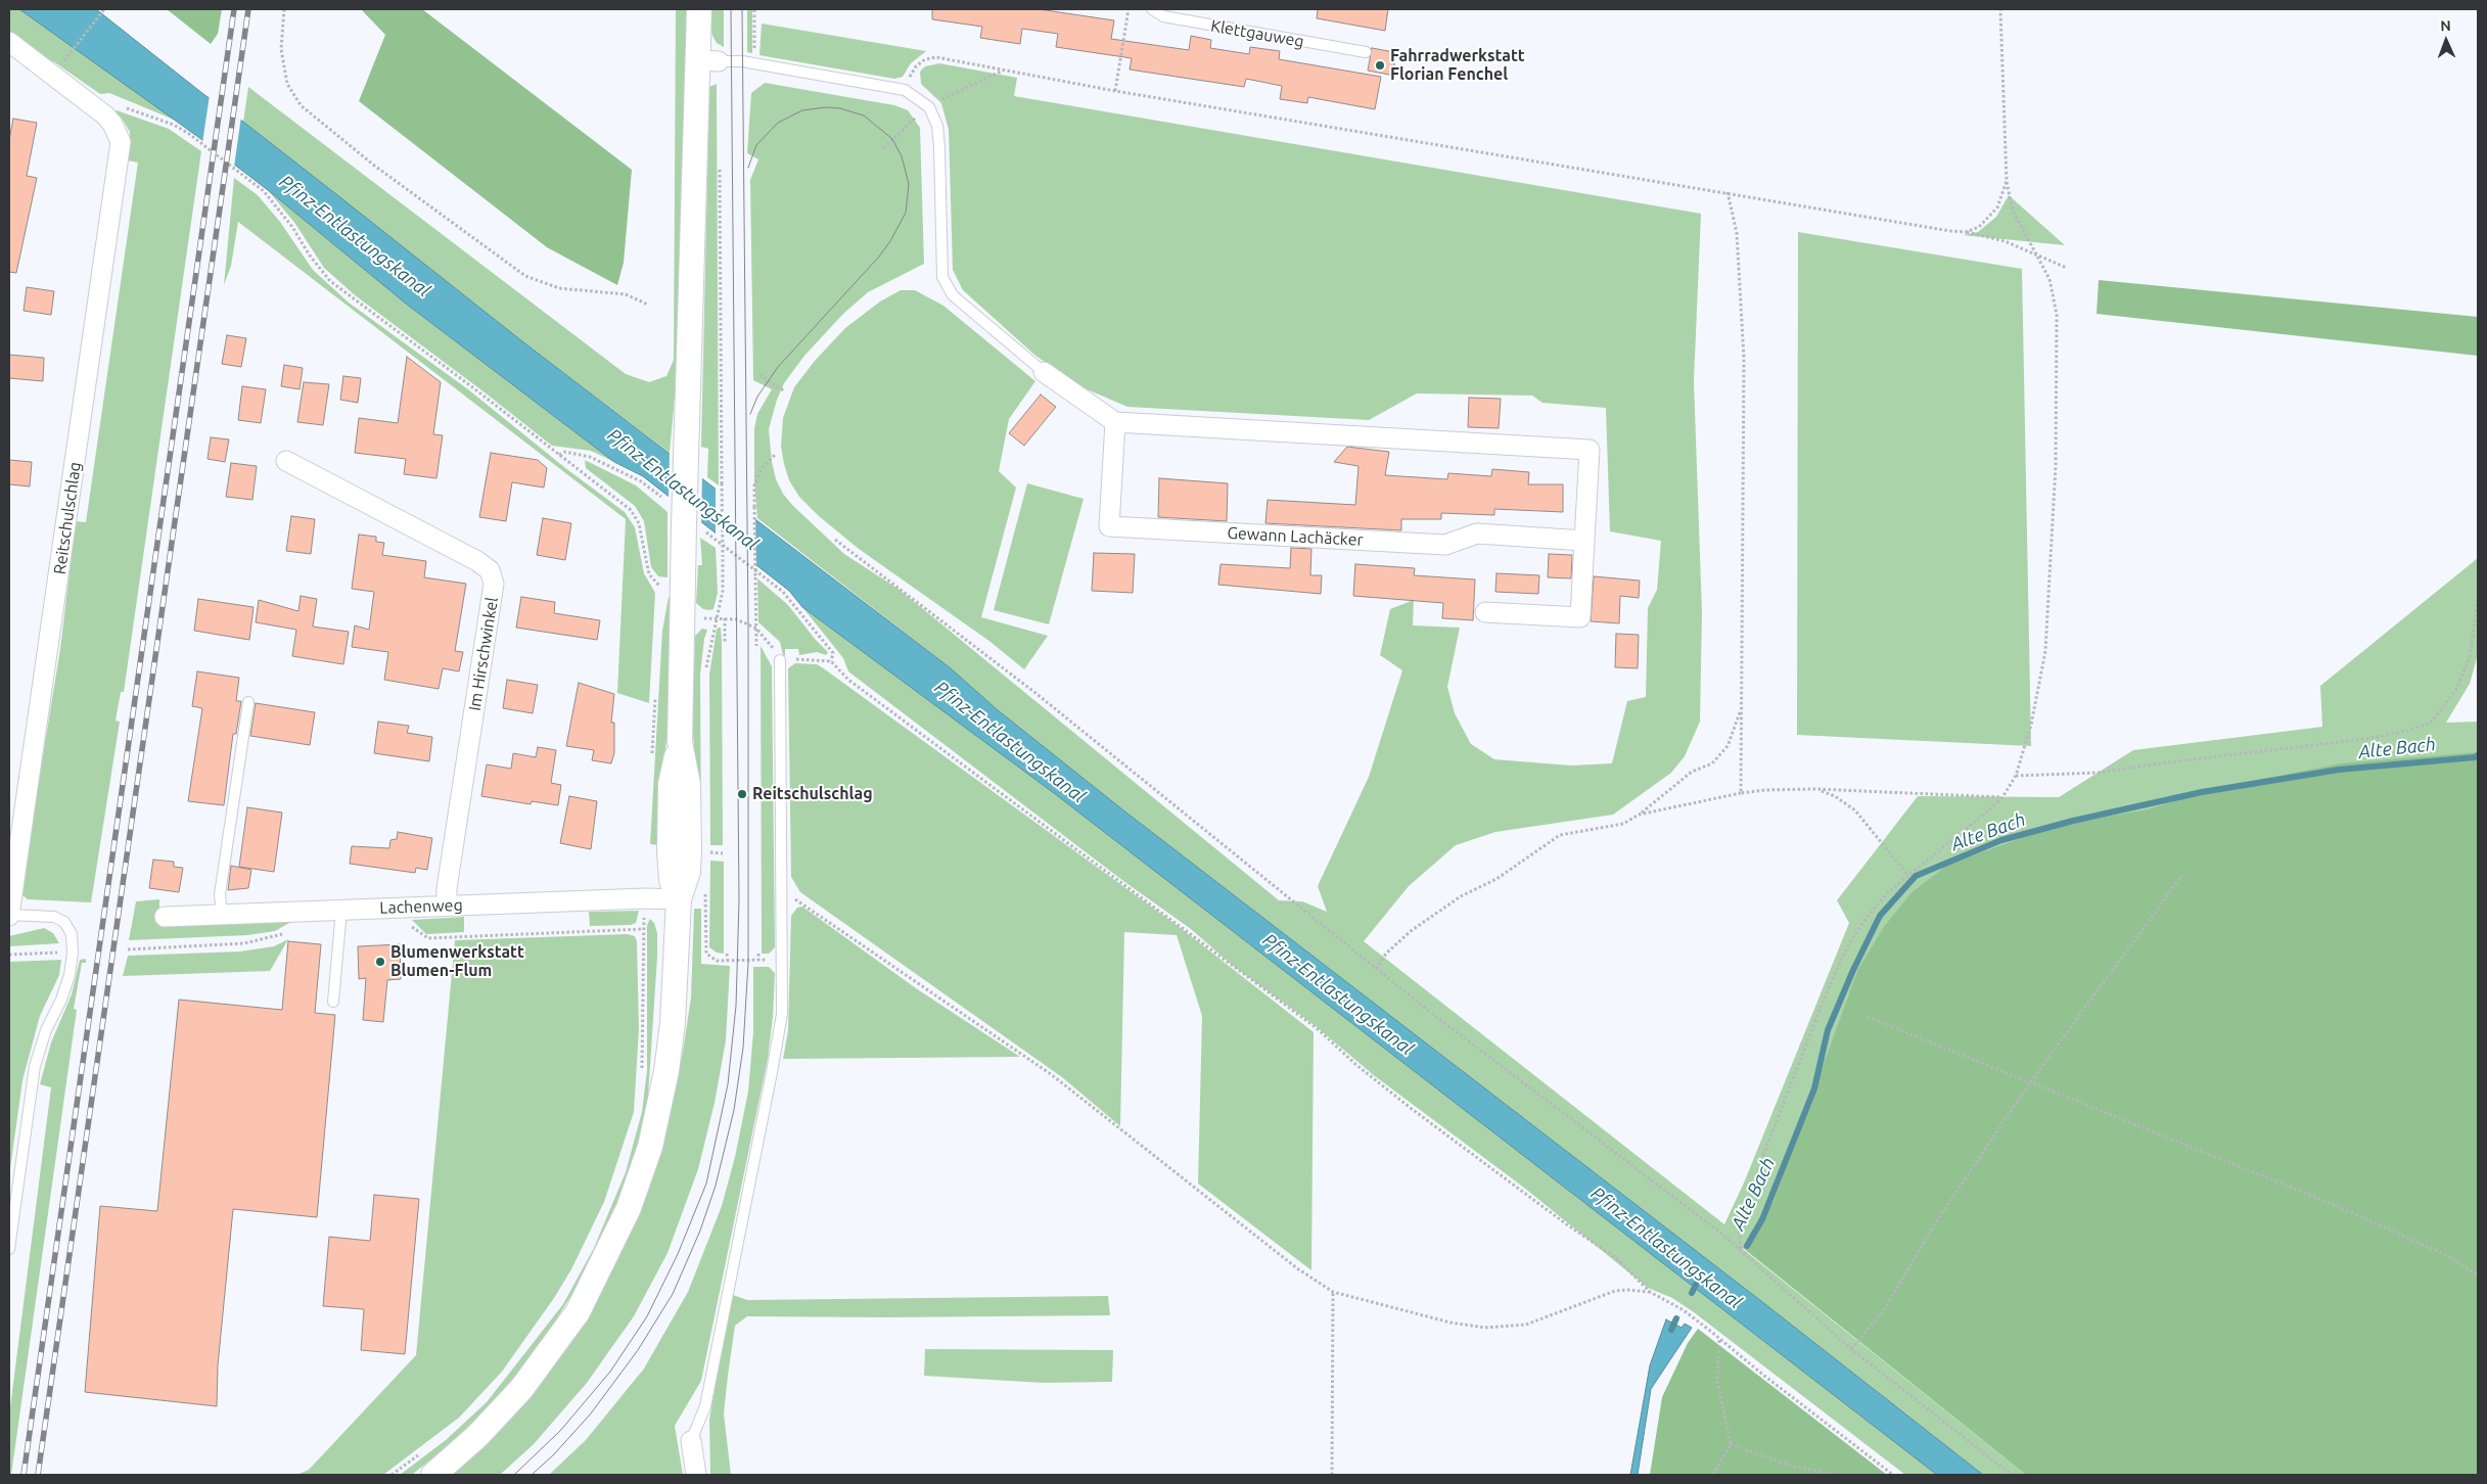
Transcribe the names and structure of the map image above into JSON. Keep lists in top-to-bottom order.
{
  "streets": {
    "street": [
      "Reitschulschlag",
      "Gewann Lachäcker",
      "Im Hirschwinkel",
      "Lachenweg"
    ],
    "lane": ["Klettgauweg"]
  },
  "crossings": [
    ["Im Hirschwinkel", "Lachenweg"]
  ],
  "water": ["Pfinz-Entlastungskanal", "Alte Bach"],
  "places": ["Fahrradwerkstatt Florian Fenchel", "Reitschulschlag", "Blumenwerkstatt Blumen-Flum"],
  "north": "top"
}
